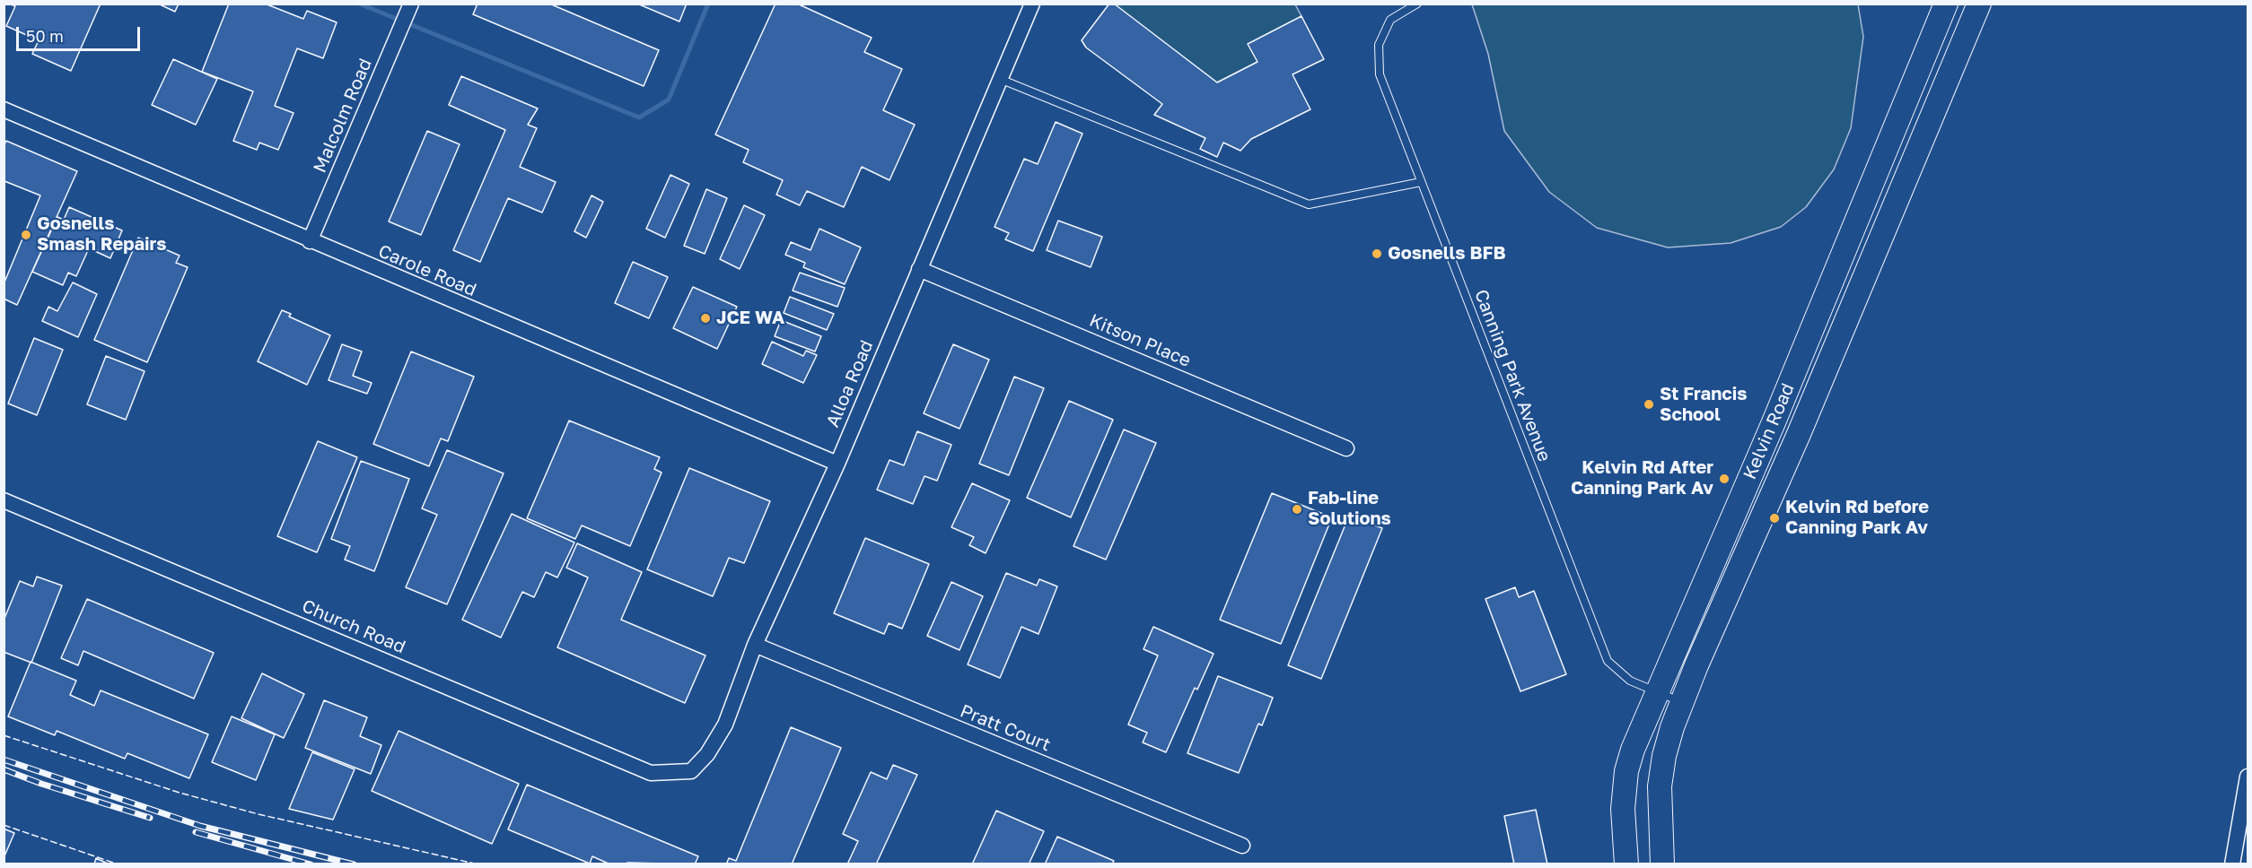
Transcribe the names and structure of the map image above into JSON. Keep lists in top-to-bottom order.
{
  "streets": {
    "main road": ["Kelvin Road"],
    "street": [
      "Malcolm Road",
      "Carole Road",
      "Kitson Place",
      "Alloa Road",
      "Church Road",
      "Pratt Court"
    ],
    "lane": ["Canning Park Avenue"]
  },
  "crossings": [
    ["Malcolm Road", "Carole Road"],
    ["Carole Road", "Alloa Road"],
    ["Kitson Place", "Alloa Road"],
    ["Canning Park Avenue", "Kelvin Road"],
    ["Alloa Road", "Church Road"],
    ["Alloa Road", "Pratt Court"]
  ],
  "places": [
    "Gosnells Smash Repairs",
    "Gosnells BFB",
    "JCE WA",
    "St Francis School",
    "Kelvin Rd After Canning Park Av",
    "Fab-line Solutions",
    "Kelvin Rd before Canning Park Av"
  ],
  "scale_bar": "50 m"
}
